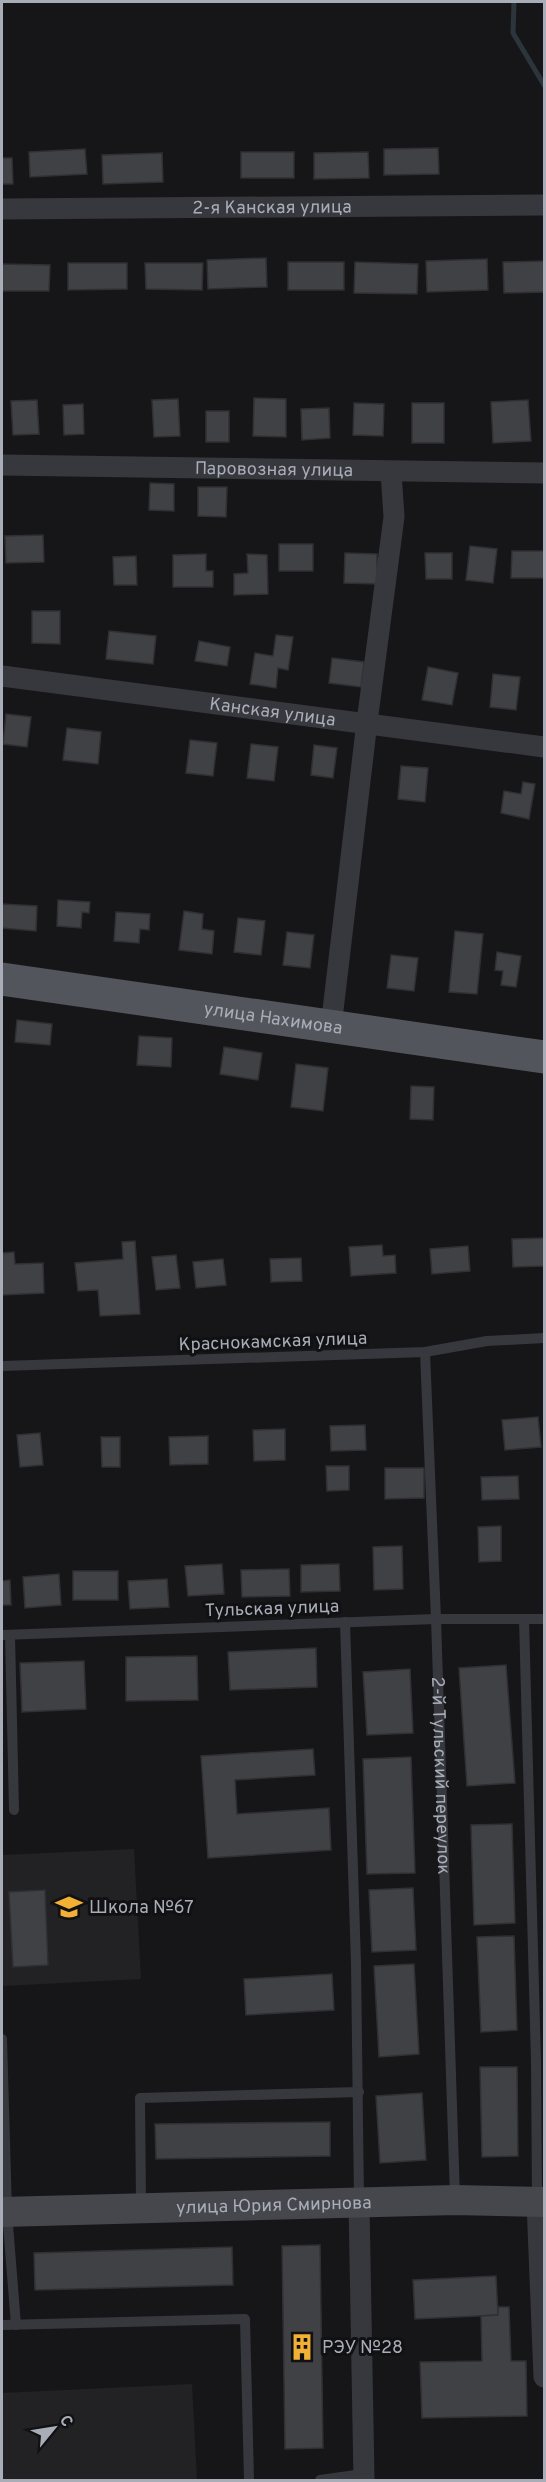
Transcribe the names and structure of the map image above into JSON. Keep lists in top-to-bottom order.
{
  "streets": {
    "main road": ["улица Нахимова"],
    "street": [
      "2-я Канская улица",
      "Паровозная улица",
      "Канская улица",
      "улица Юрия Смирнова"
    ],
    "lane": ["Краснокамская улица", "Тульская улица", "2-й Тульский переулок"]
  },
  "crossings": [
    ["Краснокамская улица", "2-й Тульский переулок"],
    ["Тульская улица", "2-й Тульский переулок"],
    ["2-й Тульский переулок", "улица Юрия Смирнова"]
  ],
  "places": {
    "school or university": ["Школа №67"],
    "building": ["РЭУ №28"]
  },
  "north": "top right"
}
